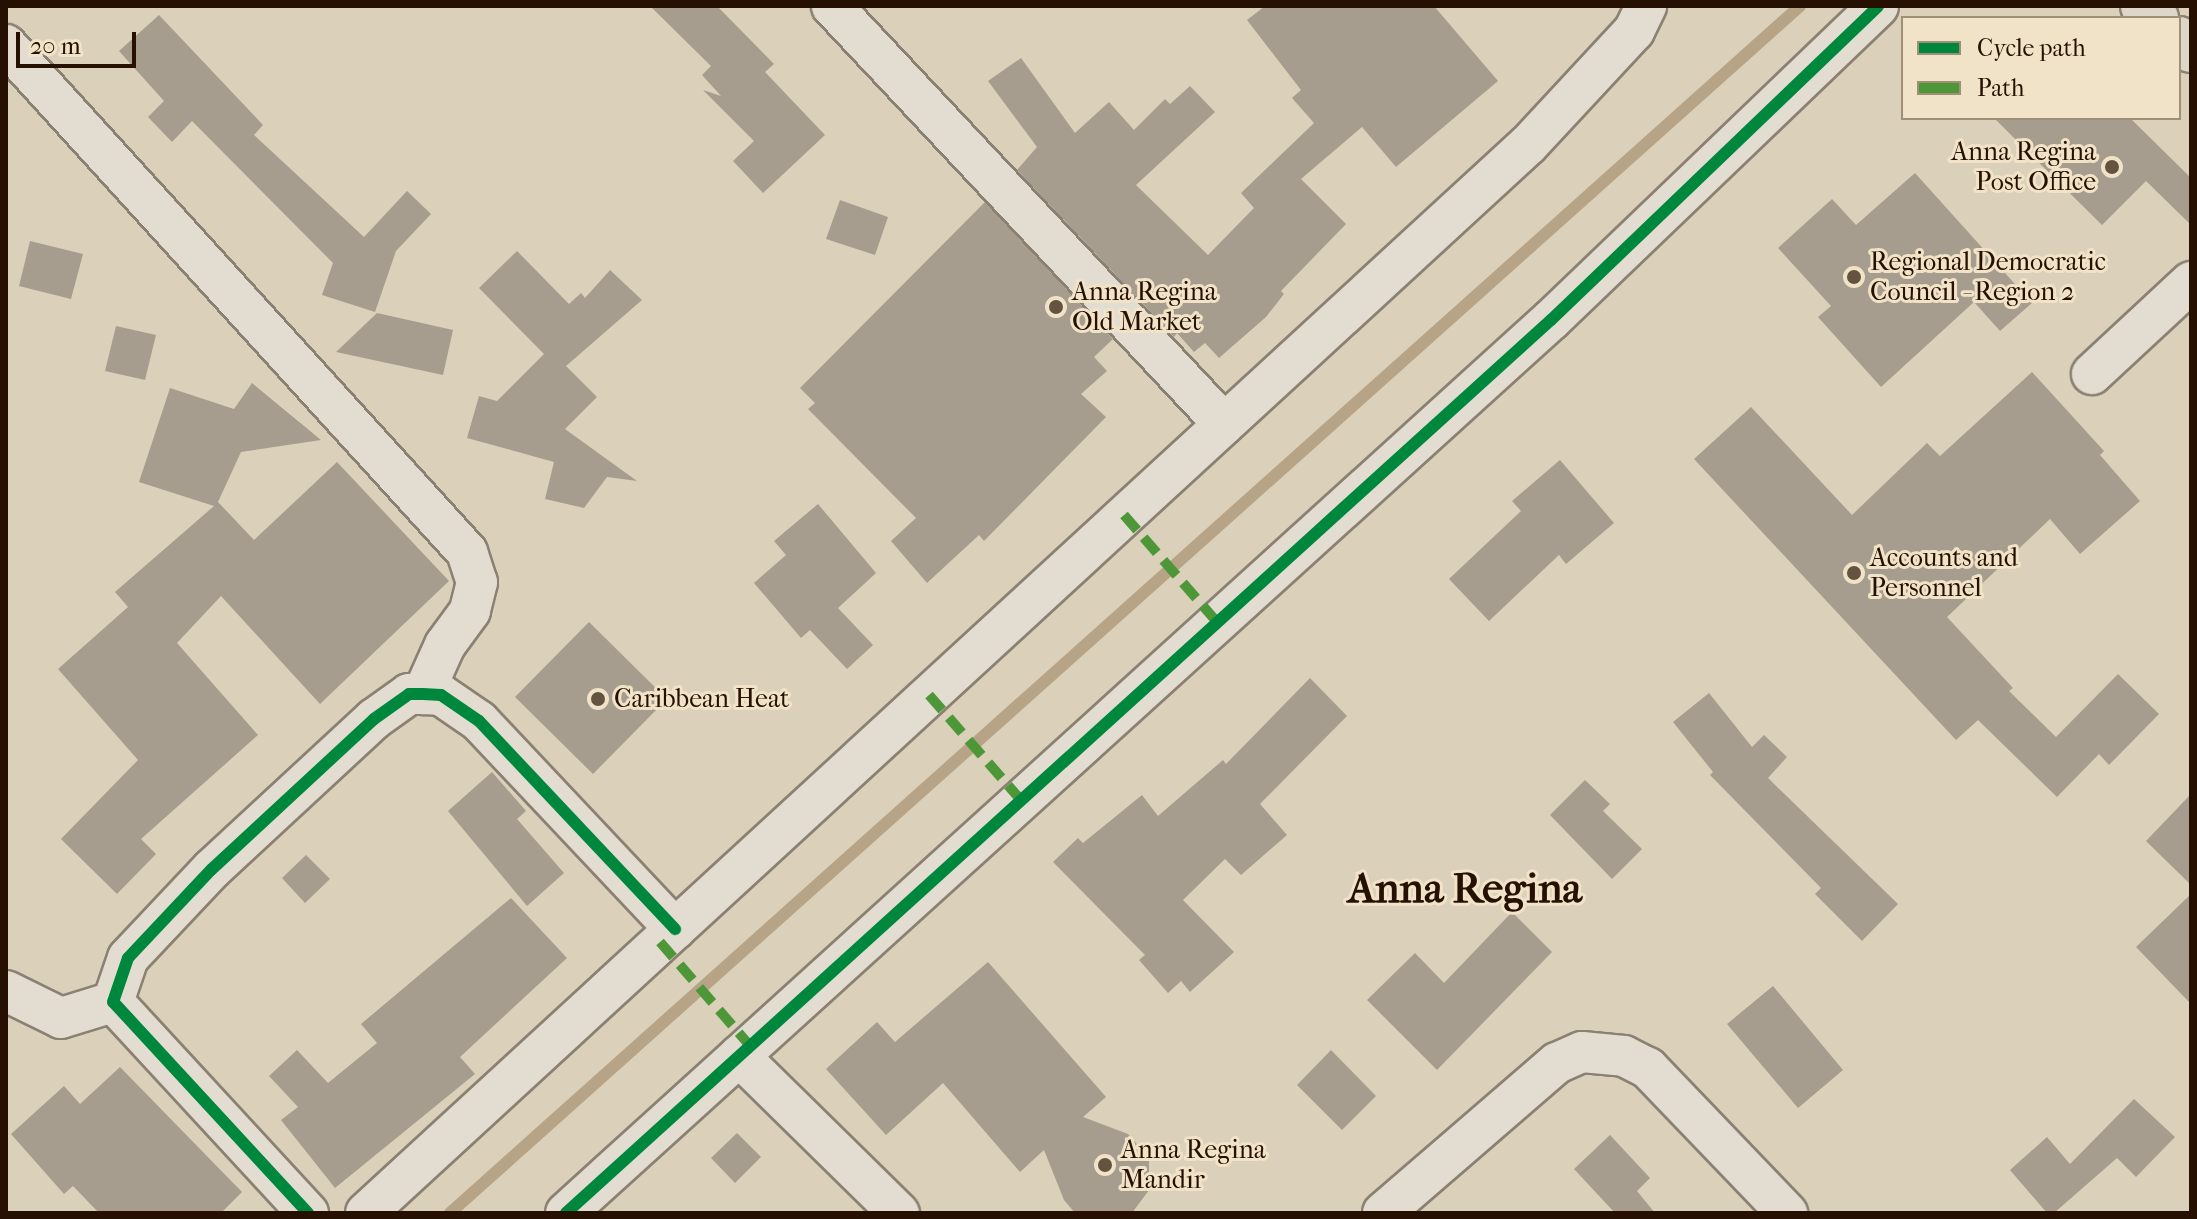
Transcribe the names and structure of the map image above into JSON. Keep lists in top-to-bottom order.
{
  "districts": ["Anna Regina"],
  "places": [
    "Anna Regina Post Office",
    "Regional Democratic Council - Region 2",
    "Anna Regina Old Market",
    "Accounts and Personnel",
    "Caribbean Heat",
    "Anna Regina Mandir"
  ],
  "legend": ["Cycle path", "Path"],
  "scale_bar": "20 m"
}
